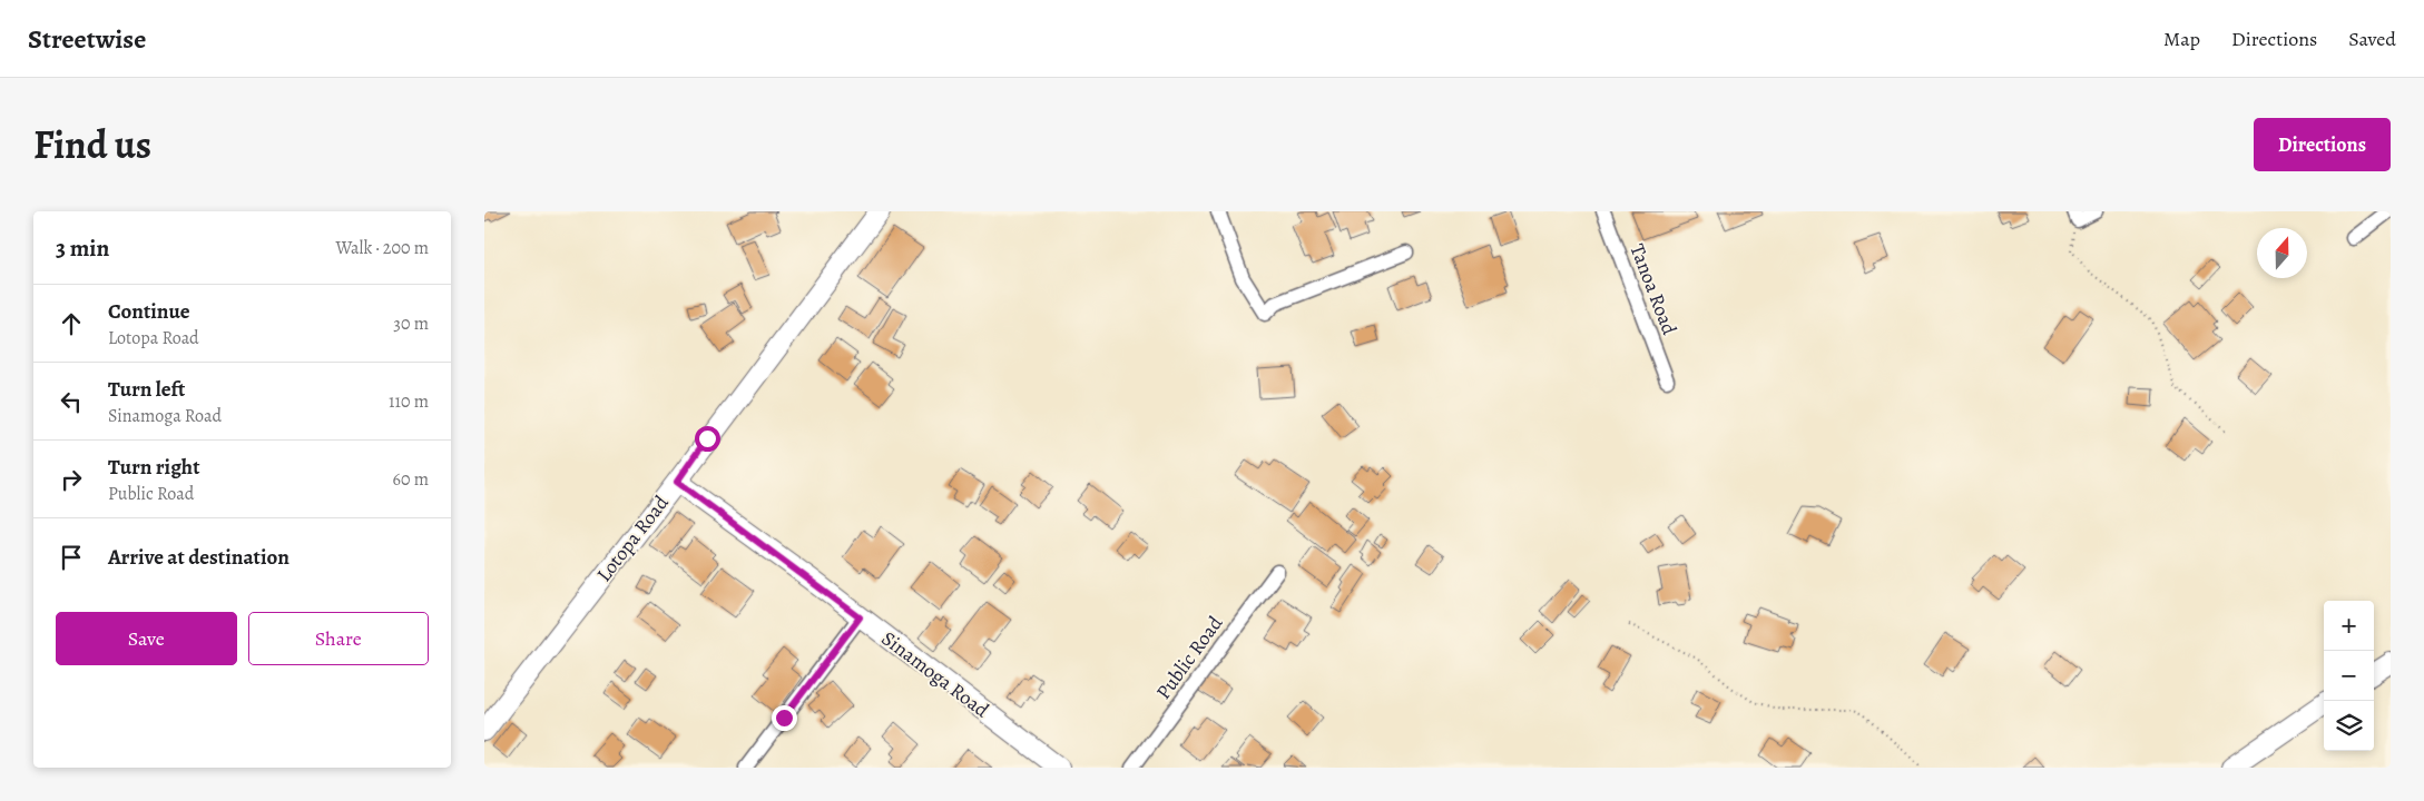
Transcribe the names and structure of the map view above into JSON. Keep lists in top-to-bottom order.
{
  "streets": {
    "street": [
      "Tanoa Road",
      "Lotopa Road",
      "Public Road",
      "Sinamoga Road"
    ]
  },
  "crossings": [
    ["Lotopa Road", "Sinamoga Road"]
  ],
  "north": "top",
  "page": {
    "header": "Streetwise",
    "nav": ["Map", "Directions", "Saved"],
    "title": "Find us",
    "buttons": [
      "Directions",
      ["Save", "Share"]
    ],
    "heading": ["3 min", "Walk · 200 m"],
    "list": [
      ["Continue", "Lotopa Road", "30 m"],
      ["Turn left", "Sinamoga Road", "110 m"],
      ["Turn right", "Public Road", "60 m"],
      "Arrive at destination"
    ],
    "map_buttons": ["+", "−"]
  }
}
